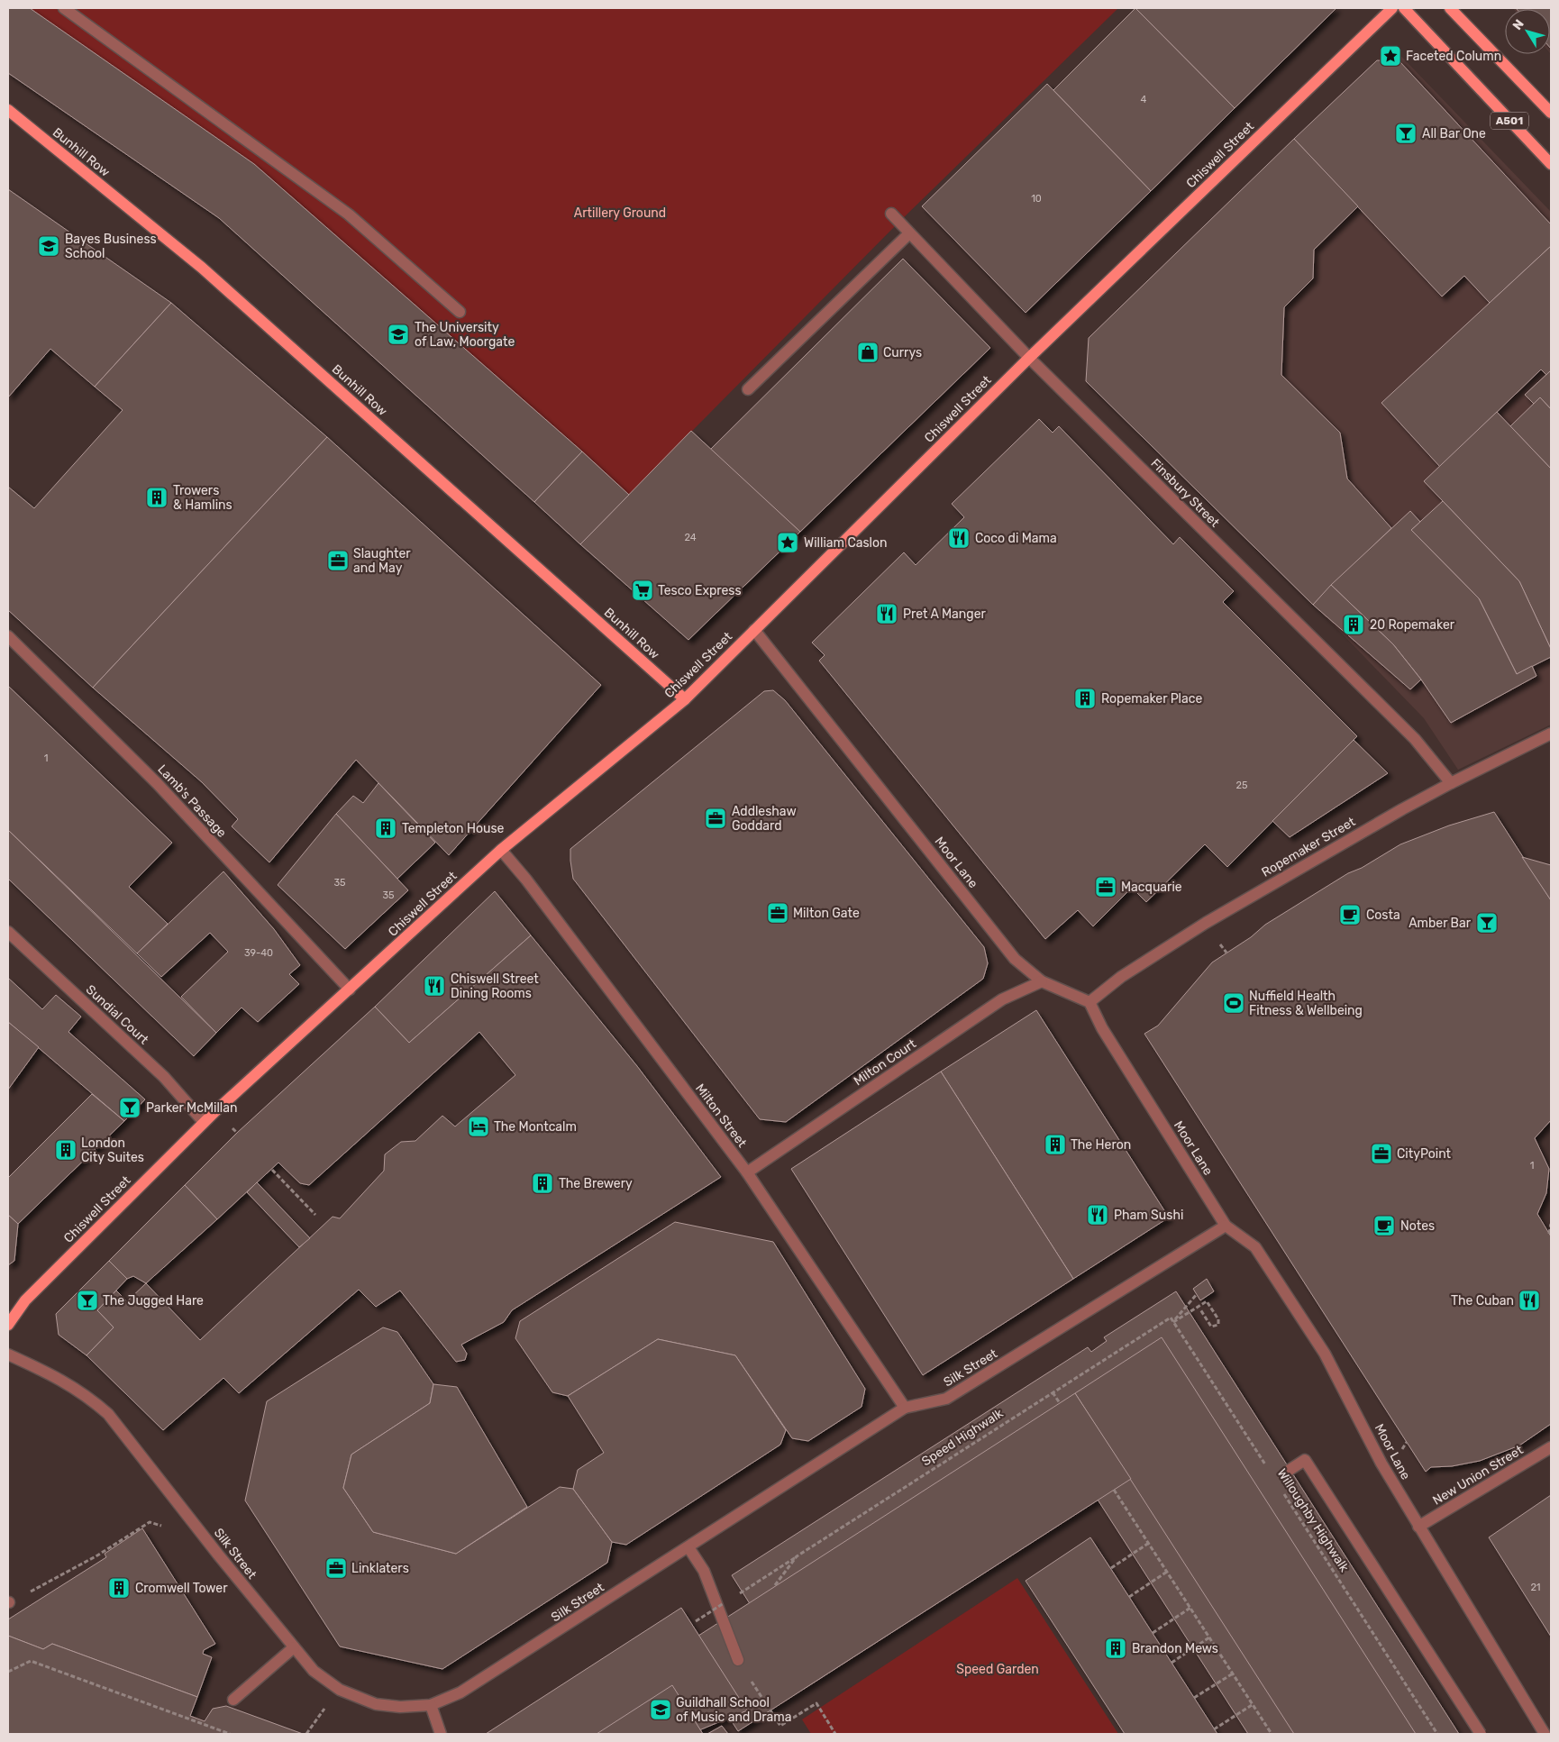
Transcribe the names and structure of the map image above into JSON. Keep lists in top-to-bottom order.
{
  "streets": {
    "main road": ["A501", "Bunhill Row", "Chiswell Street"],
    "street": [
      "Finsbury Street",
      "Lamb's Passage",
      "Ropemaker Street",
      "Moor Lane",
      "Sundial Court",
      "Milton Court",
      "Milton Street",
      "Silk Street",
      "New Union Street"
    ],
    "path": ["Speed Highwalk", "Willoughby Highwalk"]
  },
  "crossings": [
    ["Bunhill Row", "Chiswell Street"],
    ["Chiswell Street", "Finsbury Street"],
    ["Chiswell Street", "Lamb's Passage"],
    ["Chiswell Street", "Moor Lane"],
    ["Chiswell Street", "Sundial Court"],
    ["Chiswell Street", "Milton Street"],
    ["Finsbury Street", "Ropemaker Street"],
    ["Ropemaker Street", "Moor Lane"],
    ["Moor Lane", "Milton Court"],
    ["Moor Lane", "Silk Street"],
    ["Moor Lane", "New Union Street"],
    ["Milton Court", "Milton Street"],
    ["Milton Street", "Silk Street"],
    ["Speed Highwalk", "Willoughby Highwalk"]
  ],
  "parks": ["Artillery Ground", "Speed Garden"],
  "places": {
    "place": ["Faceted Column", "William Caslon"],
    "bar": [
      "All Bar One",
      "Amber Bar",
      "Parker McMillan",
      "The Jugged Hare"
    ],
    "school or university": ["Bayes Business School", "The University of Law, Moorgate", "Guildhall School of Music and Drama"],
    "shop": ["Currys"],
    "building": [
      "Trowers & Hamlins",
      "20 Ropemaker",
      "Ropemaker Place",
      "Templeton House",
      "The Heron",
      "London City Suites",
      "The Brewery",
      "Cromwell Tower",
      "Brandon Mews"
    ],
    "restaurant": [
      "Coco di Mama",
      "Pret A Manger",
      "Chiswell Street Dining Rooms",
      "Pham Sushi",
      "The Cuban"
    ],
    "office": [
      "Slaughter and May",
      "Addleshaw Goddard",
      "Macquarie",
      "Milton Gate",
      "CityPoint",
      "Linklaters"
    ],
    "supermarket": ["Tesco Express"],
    "cafe": ["Costa", "Notes"],
    "sports": ["Nuffield Health Fitness & Wellbeing"],
    "hotel": ["The Montcalm"]
  },
  "house_numbers": [
    "4",
    "10",
    "24",
    "1",
    "25",
    "35",
    "35",
    "39-40",
    "1",
    "21"
  ],
  "north": "top left"
}
